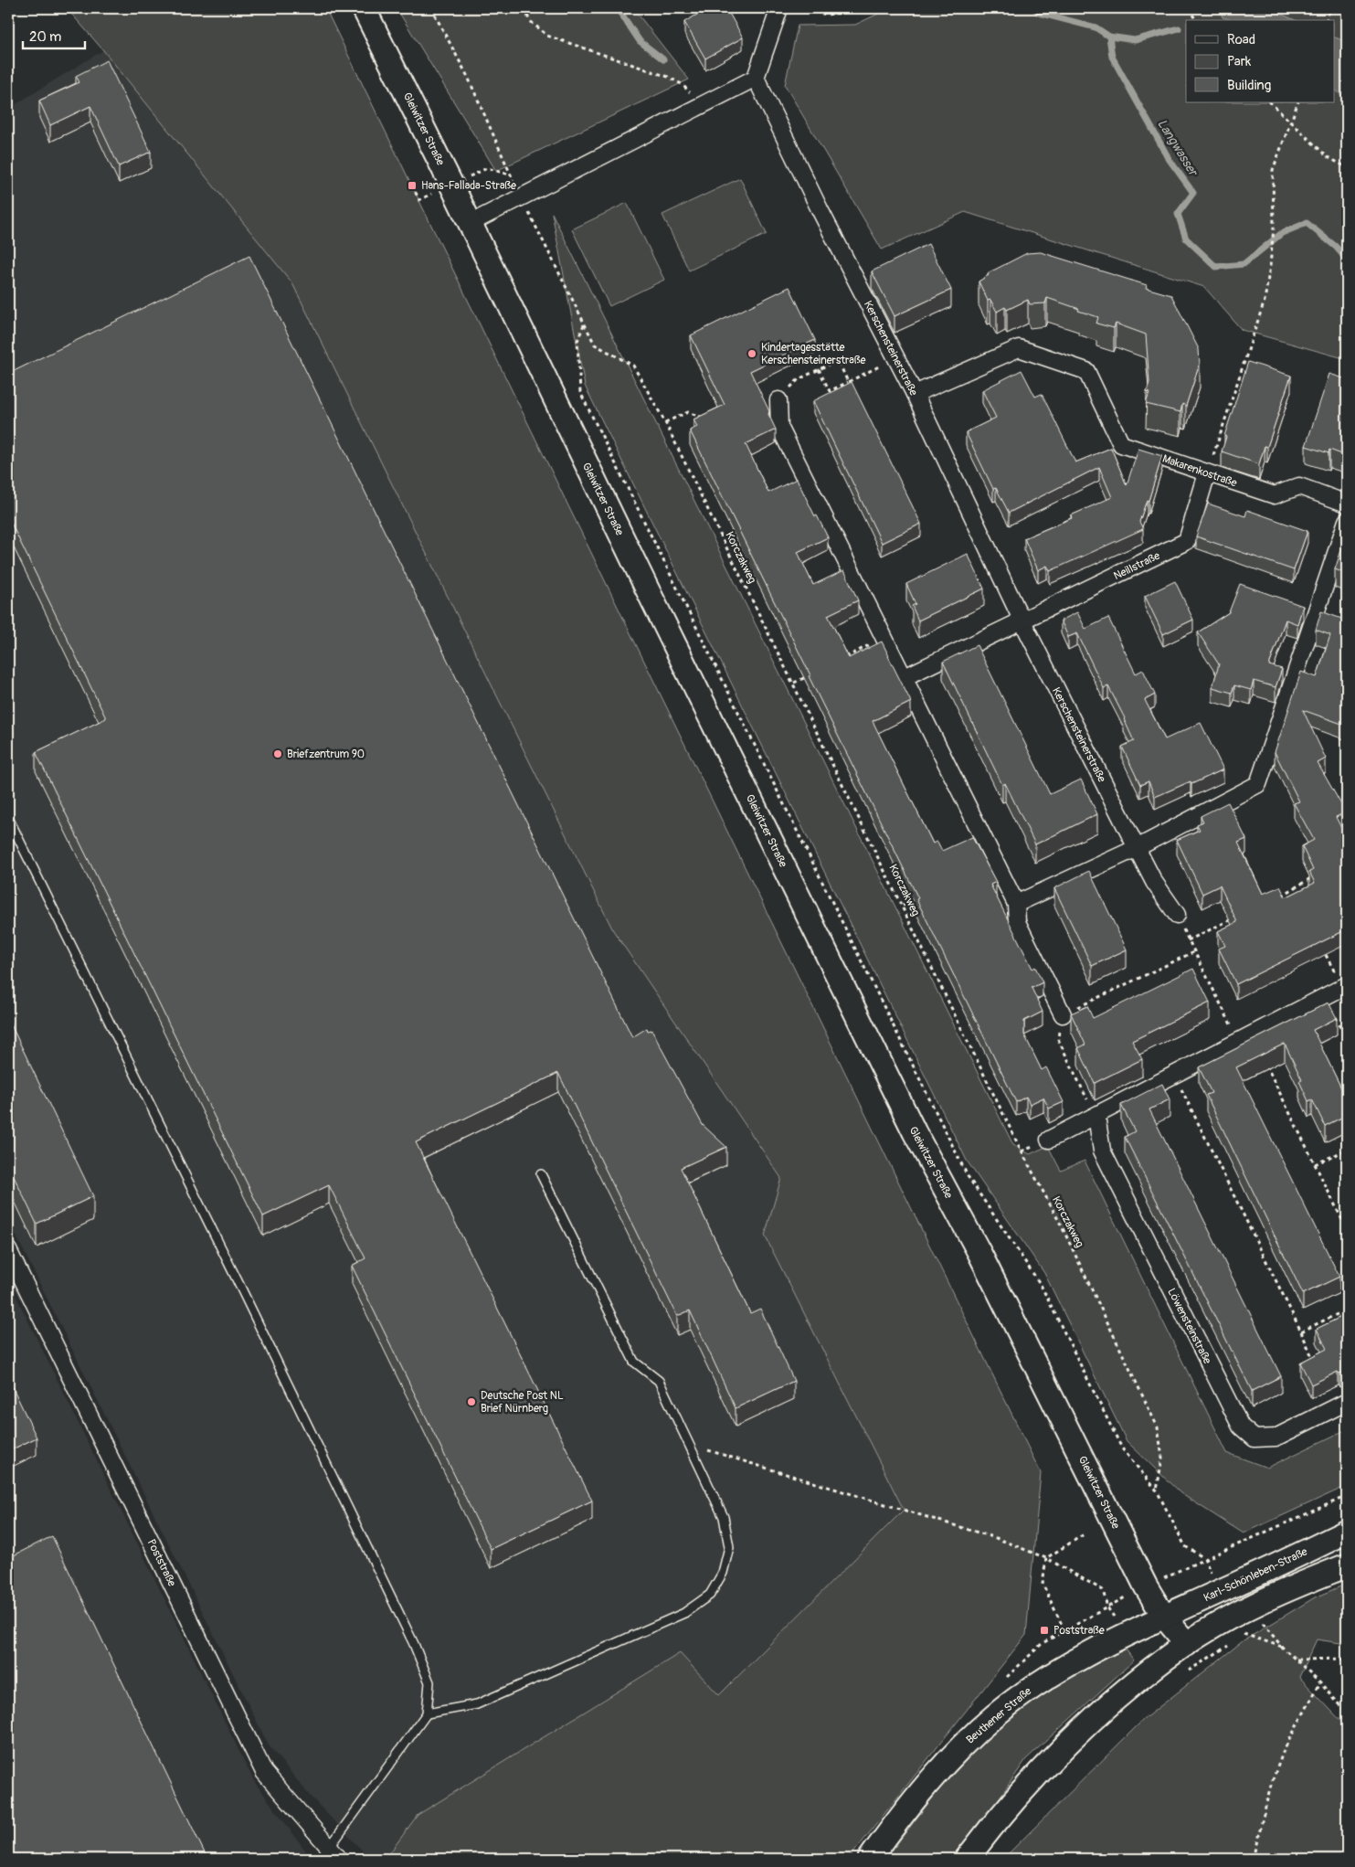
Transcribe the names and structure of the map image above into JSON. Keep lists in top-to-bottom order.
{
  "streets": {
    "main road": ["Gleiwitzer Straße", "Karl-Schönleben-Straße", "Beuthener Straße"],
    "street": [
      "Kerschensteinerstraße",
      "Makarenkostraße",
      "Neillstraße",
      "Löwensteinstraße",
      "Poststraße"
    ],
    "path": ["Korczakweg"]
  },
  "crossings": [
    ["Gleiwitzer Straße", "Karl-Schönleben-Straße"],
    ["Gleiwitzer Straße", "Beuthener Straße"],
    ["Kerschensteinerstraße", "Makarenkostraße"],
    ["Kerschensteinerstraße", "Neillstraße"],
    ["Makarenkostraße", "Neillstraße"],
    ["Karl-Schönleben-Straße", "Beuthener Straße"]
  ],
  "water": ["Langwasser"],
  "places": {
    "transit": ["Hans-Fallada-Straße", "Poststraße"],
    "other": ["Kindertagesstätte Kerschensteinerstraße", "Briefzentrum 90", "Deutsche Post NL Brief Nürnberg"]
  },
  "legend": ["Road", "Park", "Building"],
  "scale_bar": "20 m"
}
